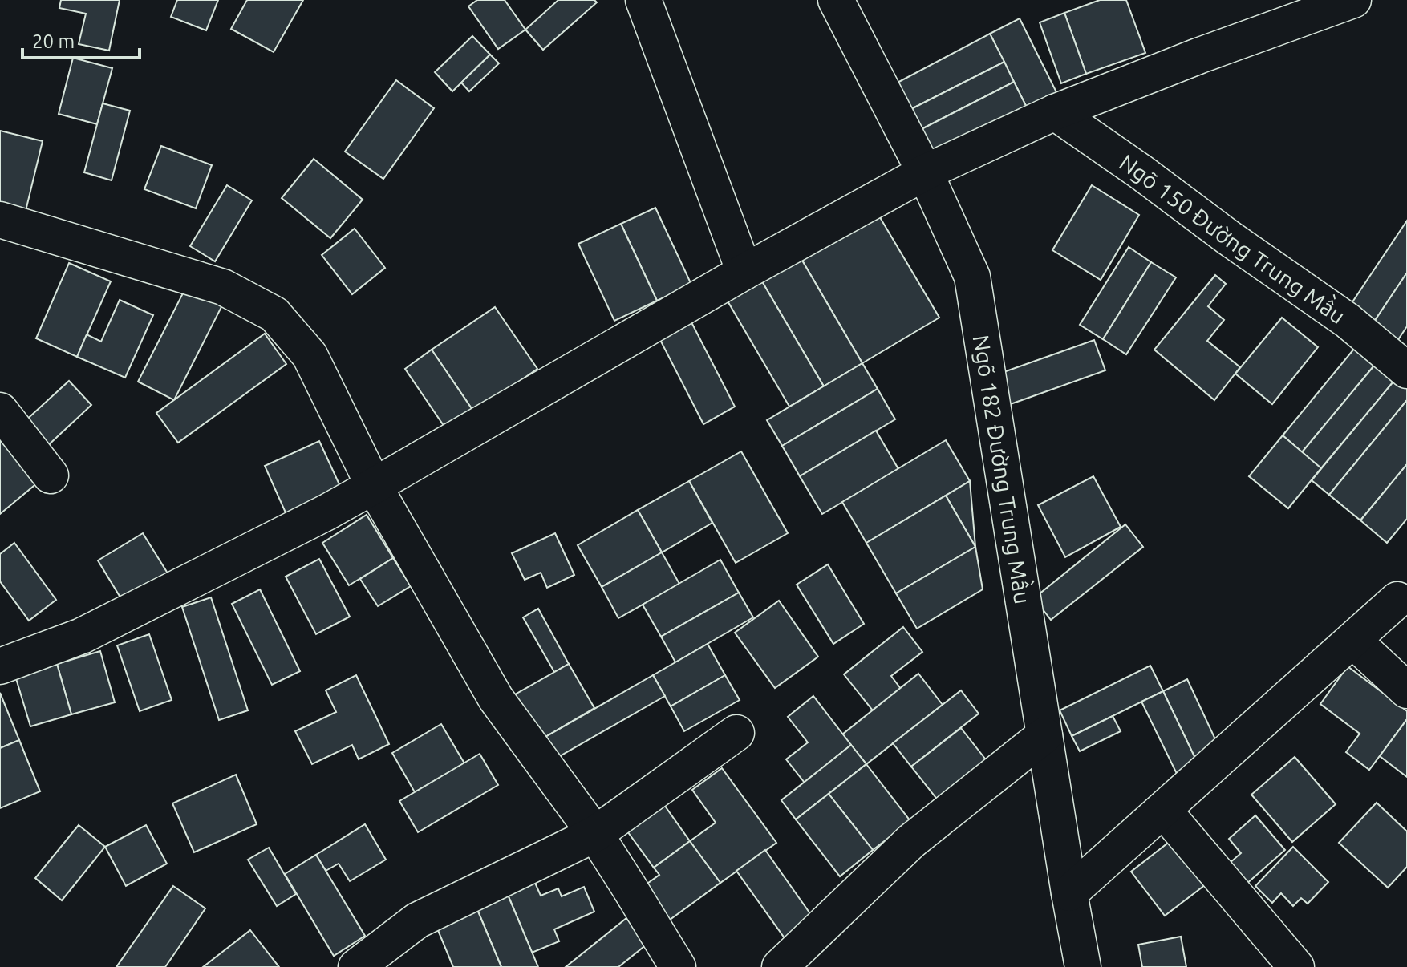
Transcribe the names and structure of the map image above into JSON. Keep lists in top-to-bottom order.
{
  "streets": {
    "street": ["Ngõ 150 Đường Trung Mầu", "Ngõ 182 Đường Trung Mầu"]
  },
  "scale_bar": "20 m"
}
